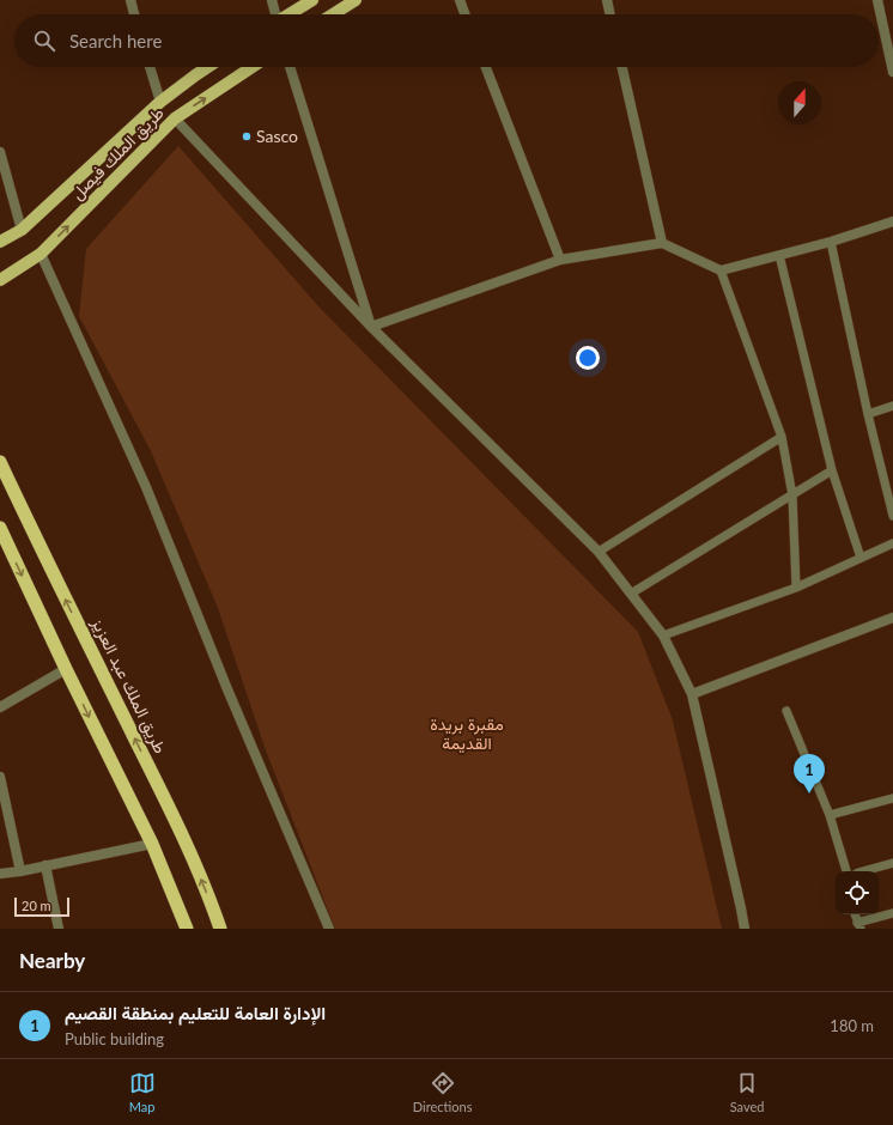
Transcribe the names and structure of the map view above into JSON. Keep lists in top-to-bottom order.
{
  "streets": {
    "highway": ["طريق الملك عبد العزيز"],
    "main road": ["طريق الملك فيصل"]
  },
  "parks": ["مقبرة بريدة القديمة"],
  "places": ["Sasco"],
  "scale_bar": "20 m",
  "north": "top",
  "page": {
    "search": "Search here",
    "pins": "1",
    "scale": "20 m",
    "heading": "Nearby",
    "list": [
      {
        "mark": "1",
        "name": "الإدارة العامة للتعليم بمنطقة القصيم",
        "note": "Public building",
        "value": "180 m"
      }
    ],
    "nav": ["Map", "Directions", "Saved"]
  }
}
